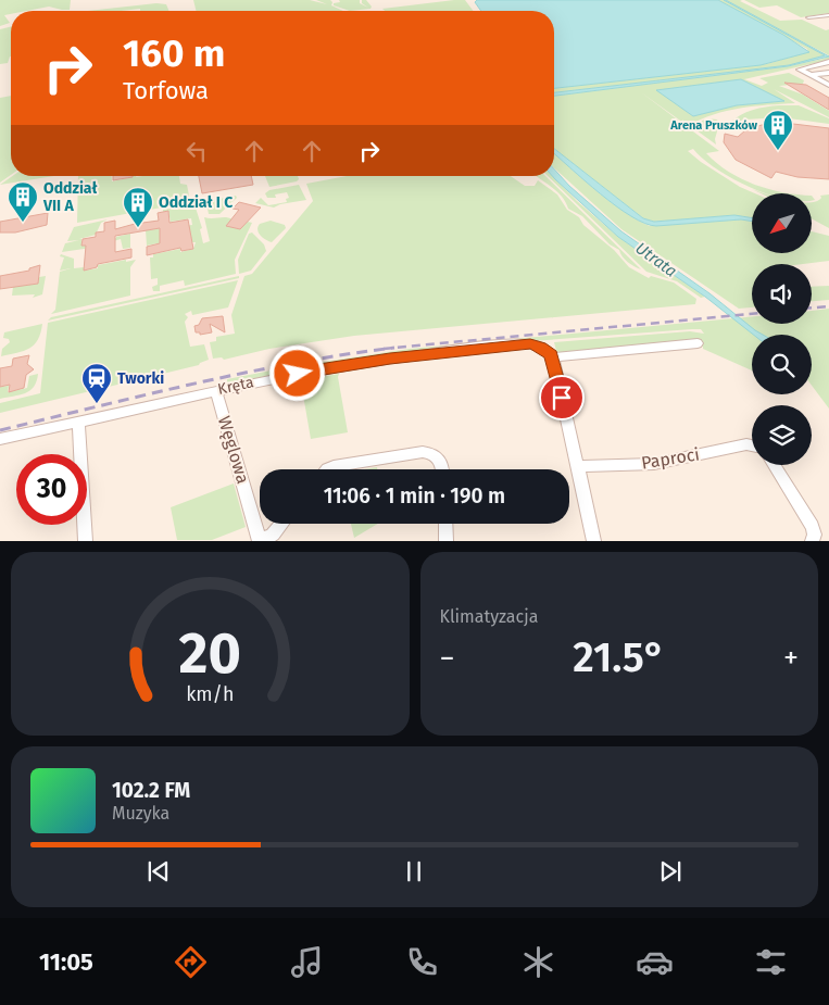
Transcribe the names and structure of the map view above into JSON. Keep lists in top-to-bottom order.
{
  "streets": {
    "street": ["Kręta", "Węglowa", "Paproci"]
  },
  "crossings": [
    ["Kręta", "Węglowa"]
  ],
  "water": ["Utrata"],
  "places": {
    "building": ["Arena Pruszków", "Oddział VII A", "Oddział I C"],
    "station": ["Tworki"]
  },
  "north": "bottom left",
  "page": {
    "turn": ["160 m", "Torfowa"],
    "limit": "30",
    "trip": "11:06 · 1 min · 190 m",
    "tile": "Klimatyzacja",
    "heat": ["−", "21.5°", "+"],
    "song": ["102.2 FM", "Muzyka"],
    "tabs": "11:05",
    "gauge": ["20", "km/h"]
  }
}
